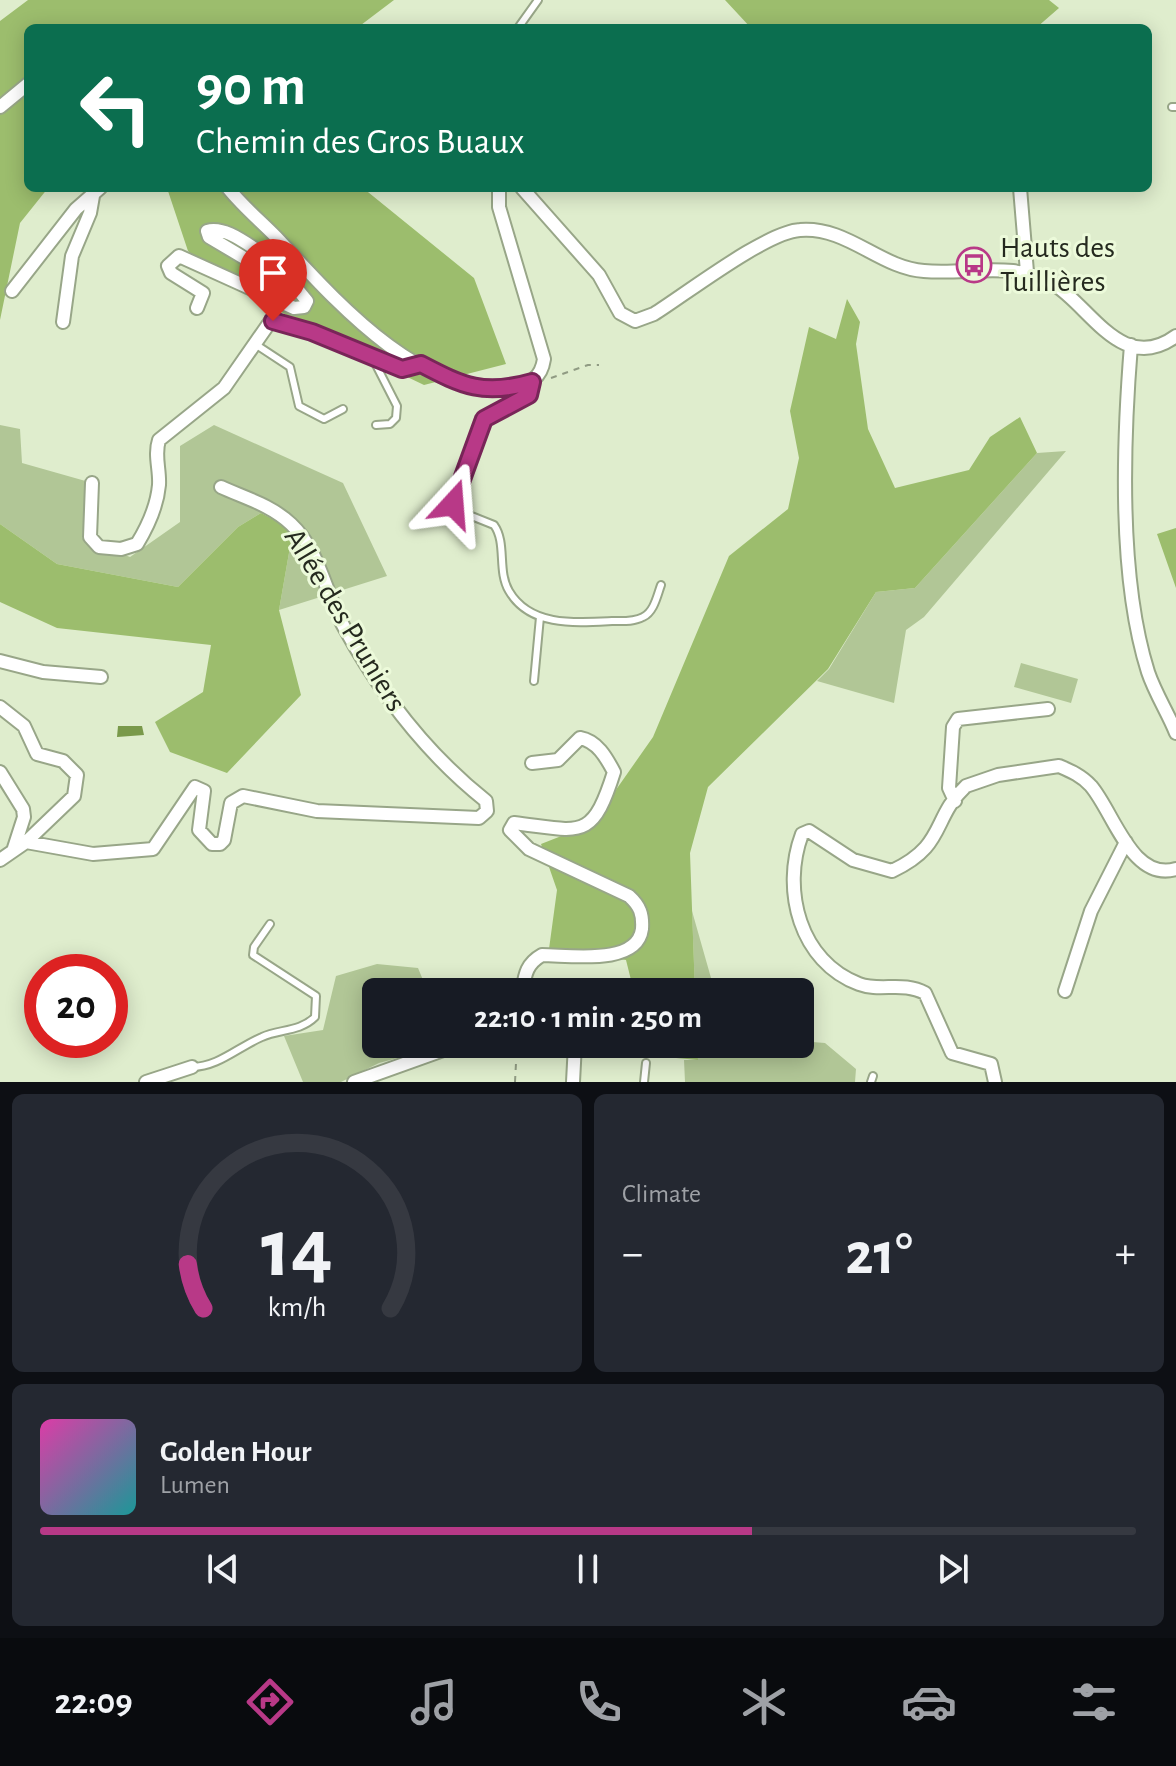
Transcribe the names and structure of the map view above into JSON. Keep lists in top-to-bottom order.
{
  "streets": {
    "street": ["Allée des Pruniers"]
  },
  "places": {
    "bus stop": ["Hauts des Tuillières"]
  },
  "page": {
    "turn": ["90 m", "Chemin des Gros Buaux"],
    "limit": "20",
    "trip": "22:10 · 1 min · 250 m",
    "tile": "Climate",
    "heat": ["−", "21°", "+"],
    "song": ["Golden Hour", "Lumen"],
    "tabs": "22:09",
    "gauge": ["14", "km/h"]
  }
}
